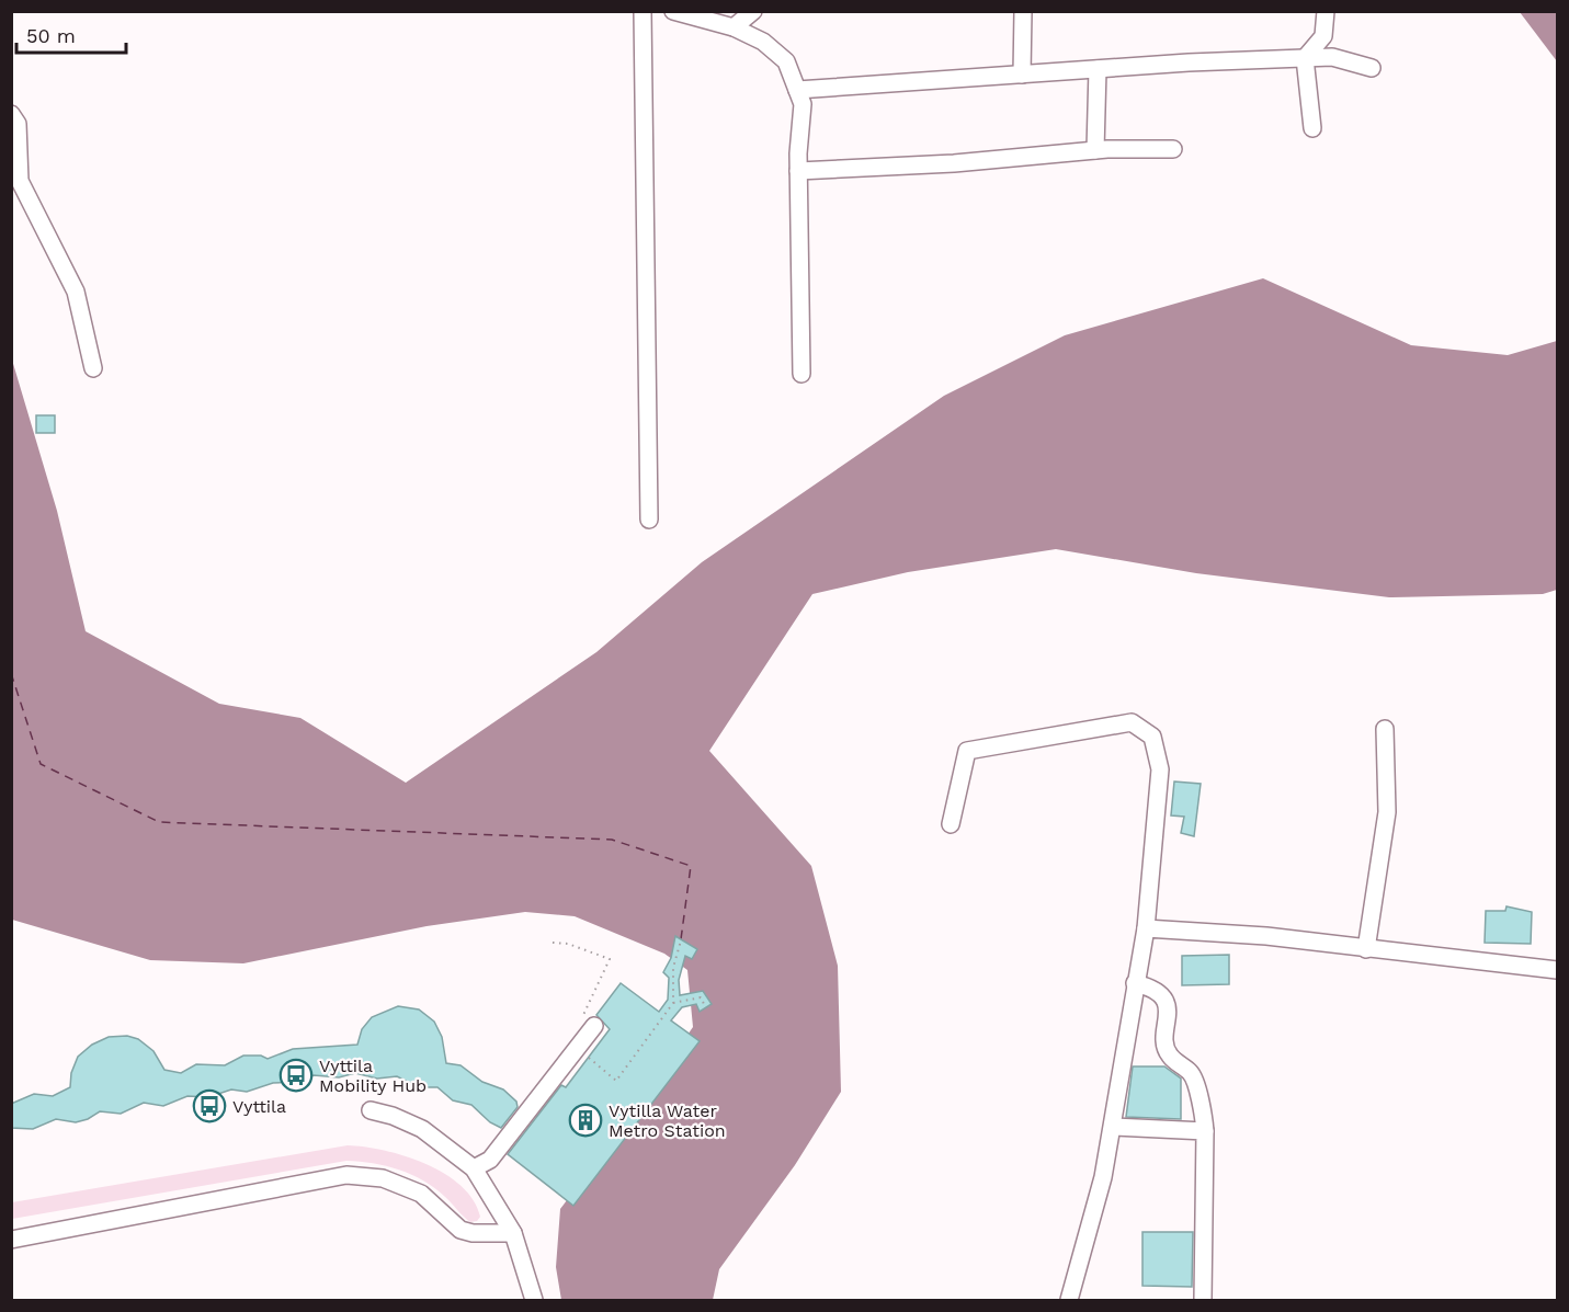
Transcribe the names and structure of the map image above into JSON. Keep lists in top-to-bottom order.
{
  "places": {
    "bus stop": ["Vyttila Mobility Hub", "Vyttila"],
    "building": ["Vytilla Water Metro Station"]
  },
  "scale_bar": "50 m"
}
